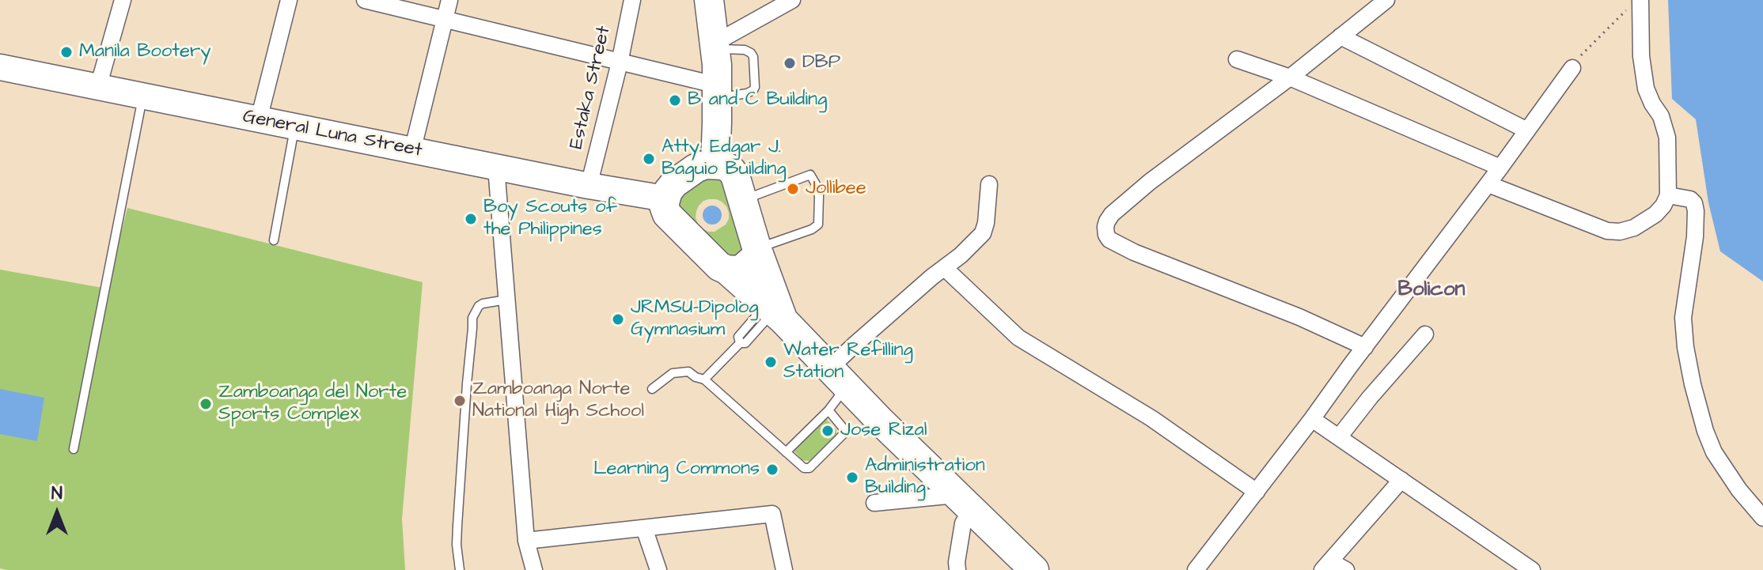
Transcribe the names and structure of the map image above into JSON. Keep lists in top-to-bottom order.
{
  "streets": {
    "main road": ["General Luna Street"],
    "street": ["Estaka Street"]
  },
  "crossings": [
    ["Estaka Street", "General Luna Street"]
  ],
  "districts": ["Bolicon"],
  "places": [
    "Manila Bootery",
    "DBP",
    "B and C Building",
    "Atty. Edgar J. Baguio Building",
    "Jollibee",
    "Boy Scouts of the Philippines",
    "JRMSU-Dipolog Gymnasium",
    "Water Refilling Station",
    "Zamboanga Norte National High School",
    "Zamboanga del Norte Sports Complex",
    "Jose Rizal",
    "Learning Commons",
    "Administration Building"
  ],
  "north": "top"
}
